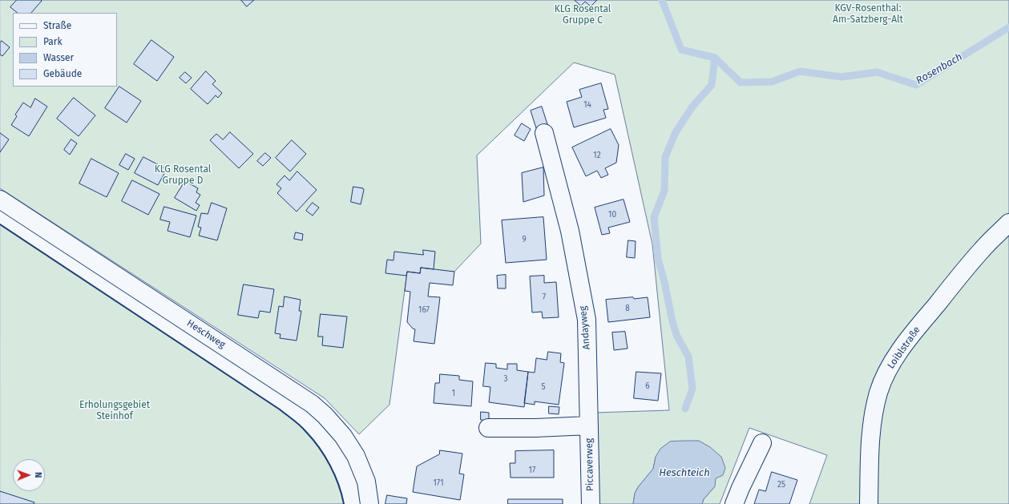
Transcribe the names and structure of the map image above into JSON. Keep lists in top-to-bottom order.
{
  "streets": {
    "street": [
      "Andayweg",
      "Heschweg",
      "Loiblstraße",
      "Piccaverweg"
    ]
  },
  "crossings": [
    ["Andayweg", "Piccaverweg"]
  ],
  "water": ["Rosenbach", "Heschteich"],
  "parks": [
    "KGV-Rosenthal: Am-Satzberg-Alt",
    "KLG Rosental Gruppe C",
    "KLG Rosental Gruppe D",
    "Erholungsgebiet Steinhof"
  ],
  "house_numbers": [
    "14",
    "12",
    "10",
    "9",
    "7",
    "8",
    "167",
    "3",
    "6",
    "5",
    "1",
    "17",
    "171",
    "25"
  ],
  "legend": [
    "Straße",
    "Park",
    "Wasser",
    "Gebäude"
  ],
  "north": "right"
}
